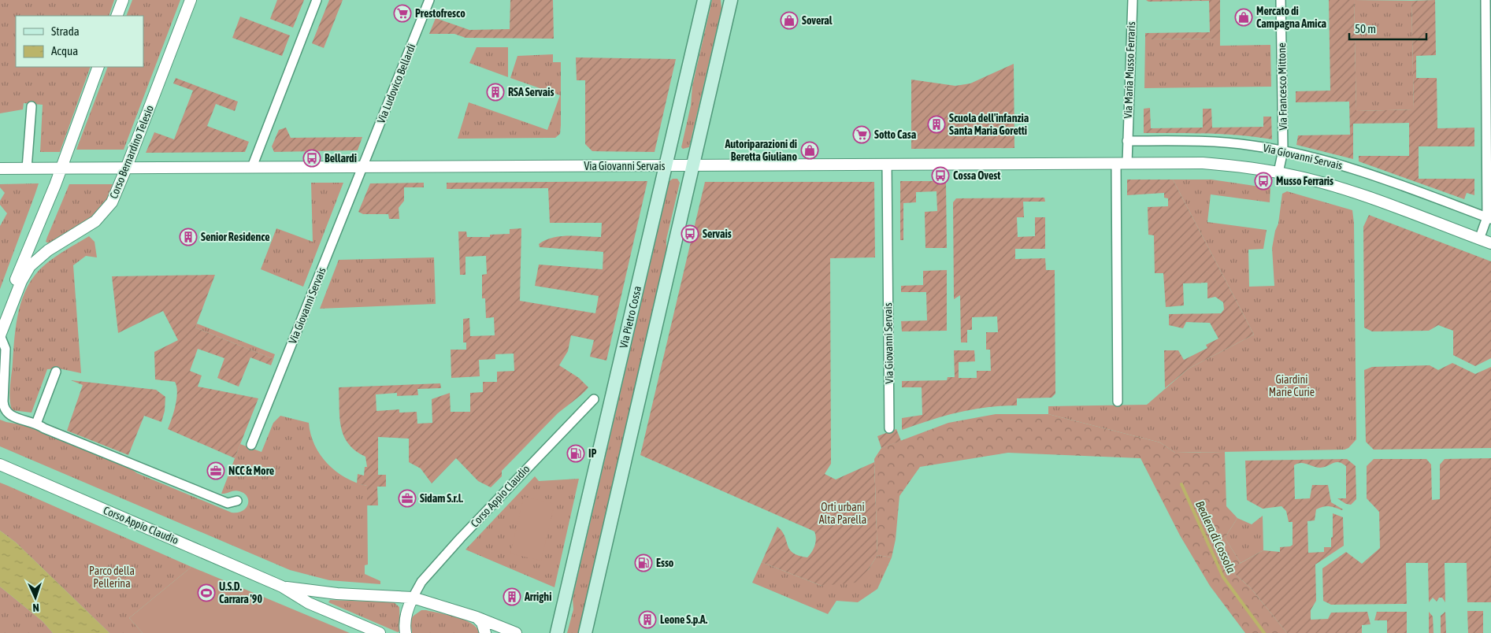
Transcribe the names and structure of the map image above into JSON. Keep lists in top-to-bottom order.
{
  "streets": {
    "main road": ["Via Pietro Cossa"],
    "street": [
      "Via Maria Musso Ferraris",
      "Via Ludovico Bellardi",
      "Via Francesco Mittone",
      "Corso Bernardino Telesio",
      "Via Giovanni Servais",
      "Corso Appio Claudio"
    ]
  },
  "crossings": [
    ["Via Maria Musso Ferraris", "Via Giovanni Servais"],
    ["Via Ludovico Bellardi", "Via Giovanni Servais"],
    ["Via Francesco Mittone", "Via Giovanni Servais"],
    ["Corso Bernardino Telesio", "Via Giovanni Servais"],
    ["Via Giovanni Servais", "Via Pietro Cossa"]
  ],
  "water": ["Bealera di Cossola"],
  "parks": ["Giardini Marie Curie", "Orti urbani Alta Parella", "Parco della Pellerina"],
  "places": {
    "supermarket": ["Prestofresco", "Sotto Casa"],
    "shop": ["Mercato di Campagna Amica", "Soveral", "Autoriparazioni di Beretta Giuliano"],
    "building": [
      "RSA Servais",
      "Scuola dell'infanzia Santa Maria Goretti",
      "Senior Residence",
      "Arrighi",
      "Leone S.p.A."
    ],
    "bus stop": [
      "Bellardi",
      "Cossa Ovest",
      "Musso Ferraris",
      "Servais"
    ],
    "fuel station": ["IP", "Esso"],
    "office": ["NCC & More", "Sidam S.r.l."],
    "sports": ["U.S.D. Carrara '90"]
  },
  "legend": ["Strada", "Acqua"],
  "scale_bar": "50 m",
  "north": "bottom"
}
